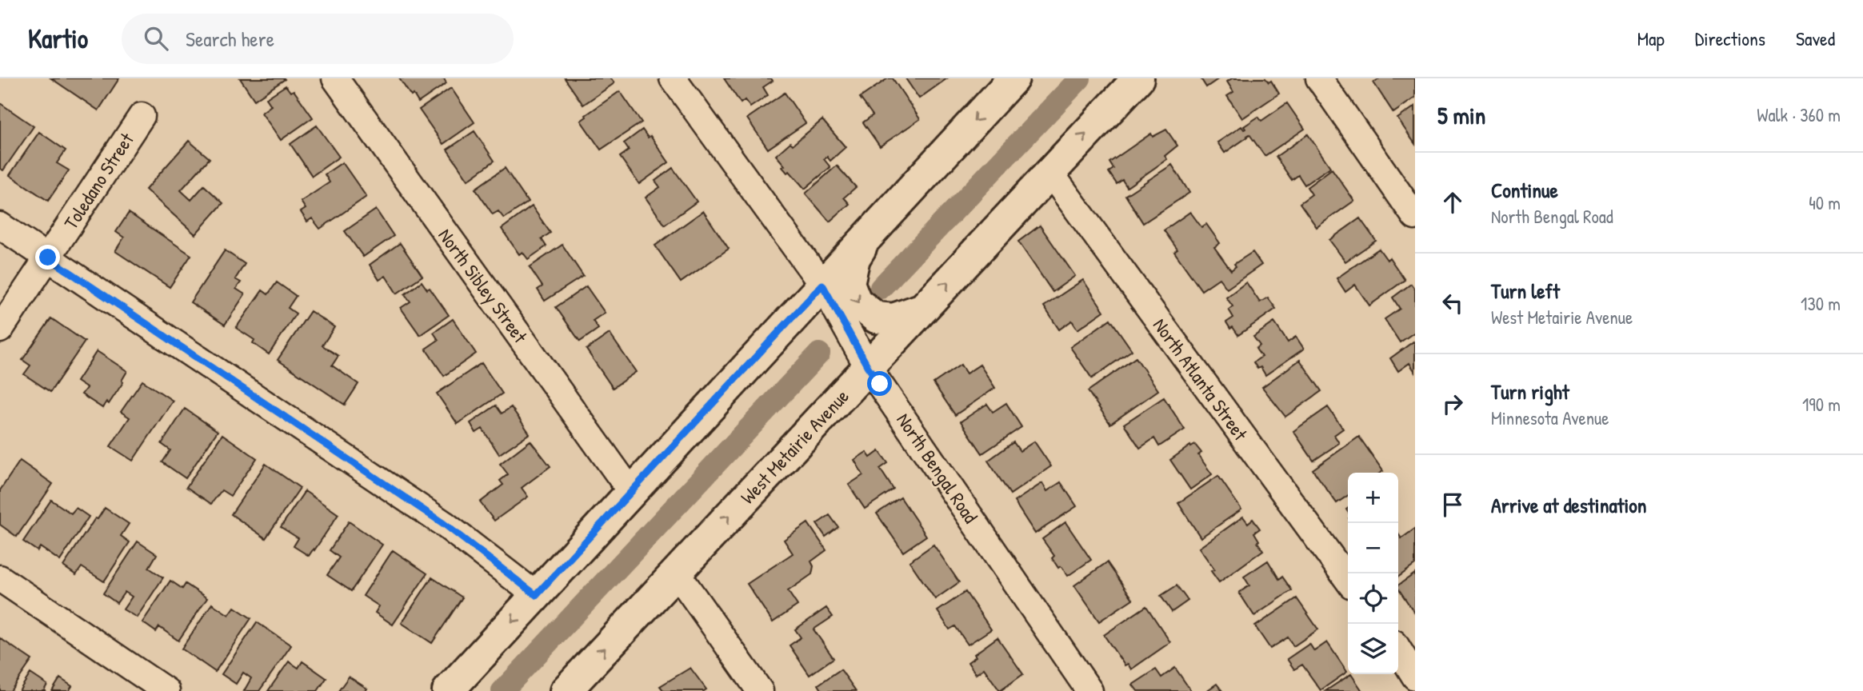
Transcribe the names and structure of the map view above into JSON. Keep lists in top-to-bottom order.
{
  "streets": {
    "main road": ["West Metairie Avenue"],
    "street": [
      "Toledano Street",
      "North Sibley Street",
      "North Atlanta Street",
      "North Bengal Road"
    ]
  },
  "crossings": [
    ["North Atlanta Street", "West Metairie Avenue"],
    ["West Metairie Avenue", "North Bengal Road"]
  ],
  "page": {
    "header": "Kartio",
    "search": "Search here",
    "nav": ["Map", "Directions", "Saved"],
    "heading": ["5 min", "Walk · 360 m"],
    "list": [
      ["Continue", "North Bengal Road", "40 m"],
      ["Turn left", "West Metairie Avenue", "130 m"],
      ["Turn right", "Minnesota Avenue", "190 m"],
      "Arrive at destination"
    ],
    "map_buttons": ["+", "−"]
  }
}
